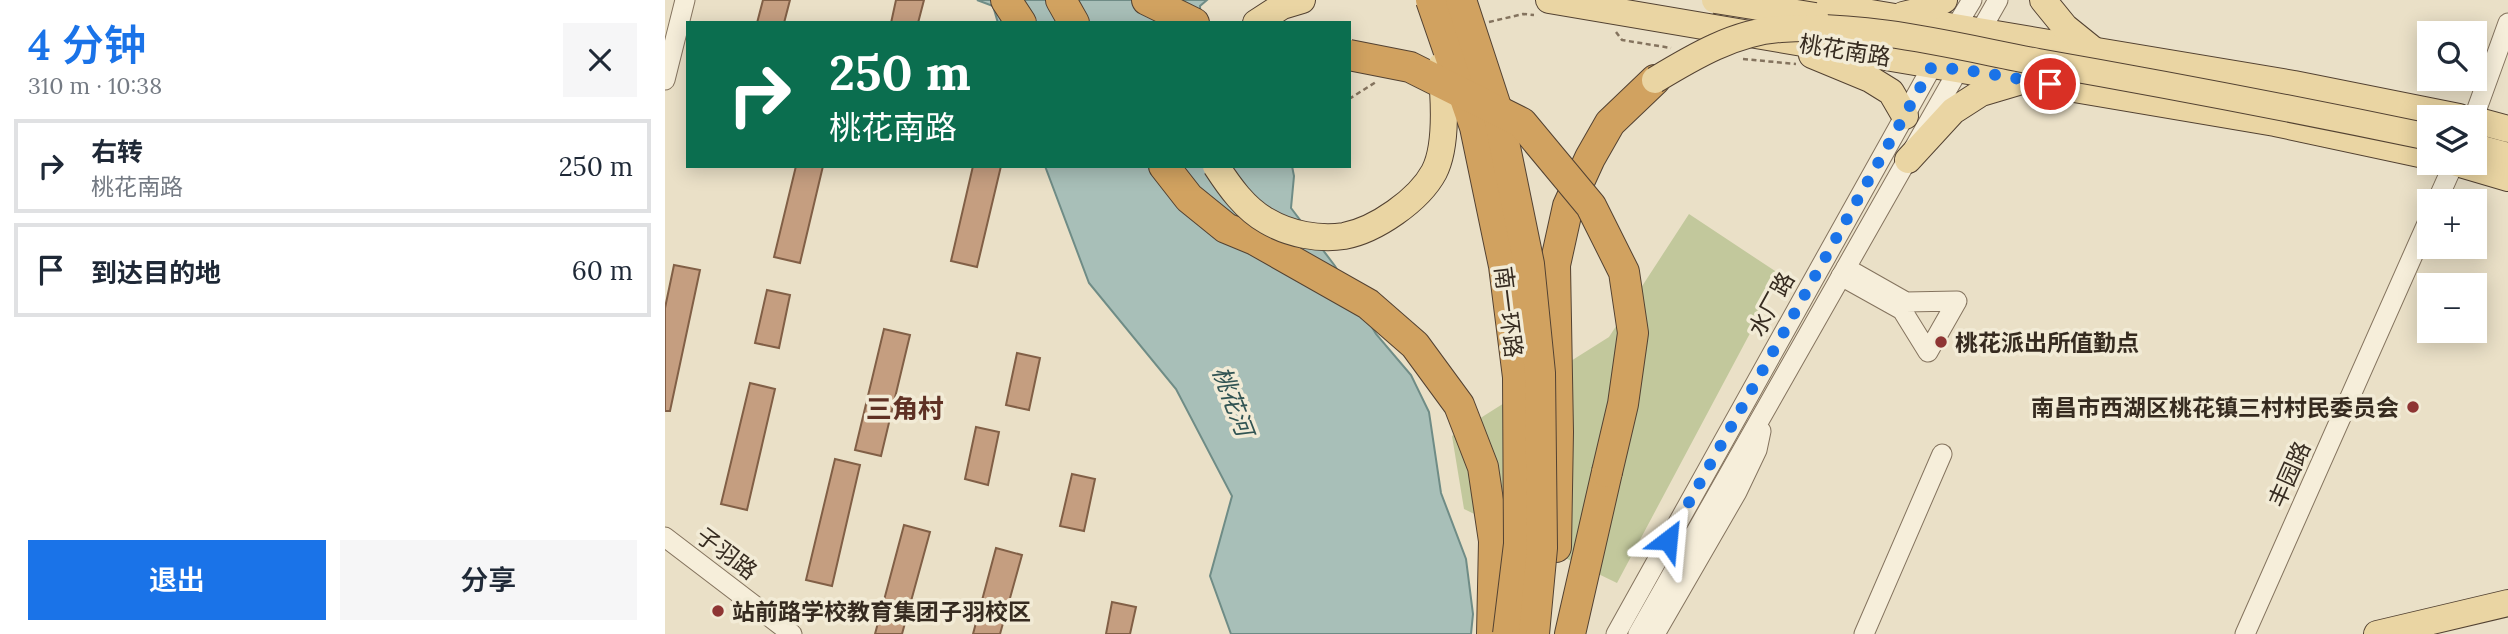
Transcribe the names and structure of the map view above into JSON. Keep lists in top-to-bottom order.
{
  "streets": {
    "highway": ["南一环路"],
    "main road": ["桃花南路"],
    "street": ["水厂路", "丰园路", "子羽路"]
  },
  "crossings": [
    ["桃花南路", "水厂路"]
  ],
  "districts": ["三角村"],
  "water": ["桃花河"],
  "places": ["桃花派出所值勤点", "南昌市西湖区桃花镇三村村民委员会", "站前路学校教育集团子羽校区"],
  "page": {
    "heading": ["4 分钟", "310 m · 10:38"],
    "map_buttons": ["+", "−"],
    "turn": ["250 m", "桃花南路"],
    "list": [
      {
        "name": "右转",
        "note": "桃花南路",
        "value": "250 m"
      },
      {
        "name": "到达目的地",
        "value": "60 m"
      }
    ],
    "buttons": ["退出", "分享"]
  }
}
